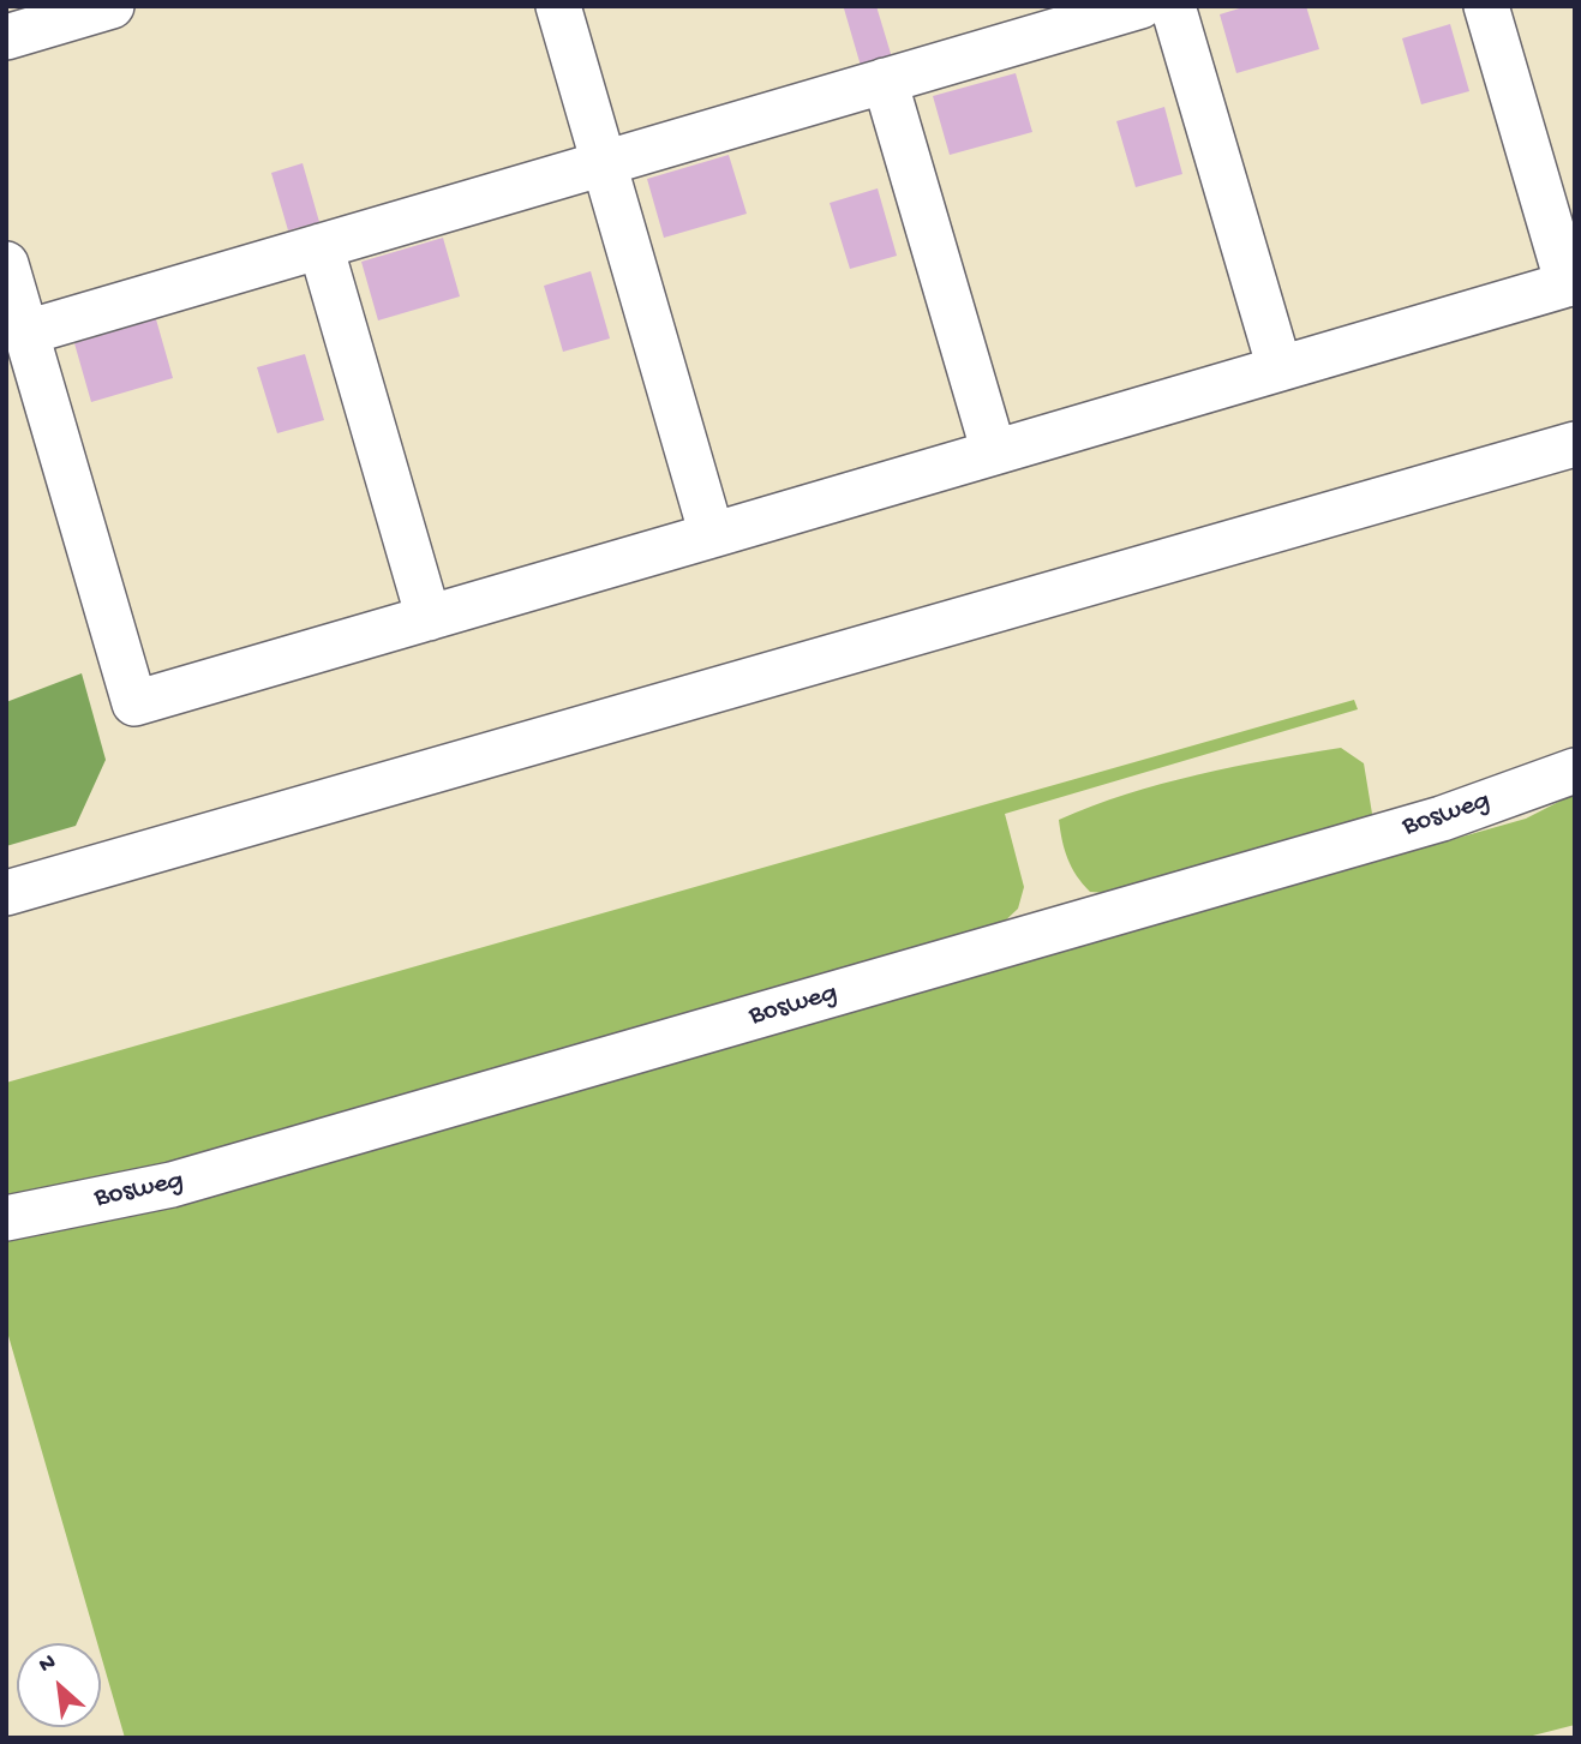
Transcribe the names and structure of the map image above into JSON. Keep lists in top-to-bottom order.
{
  "streets": {
    "lane": ["Bosweg"]
  },
  "north": "top left"
}
